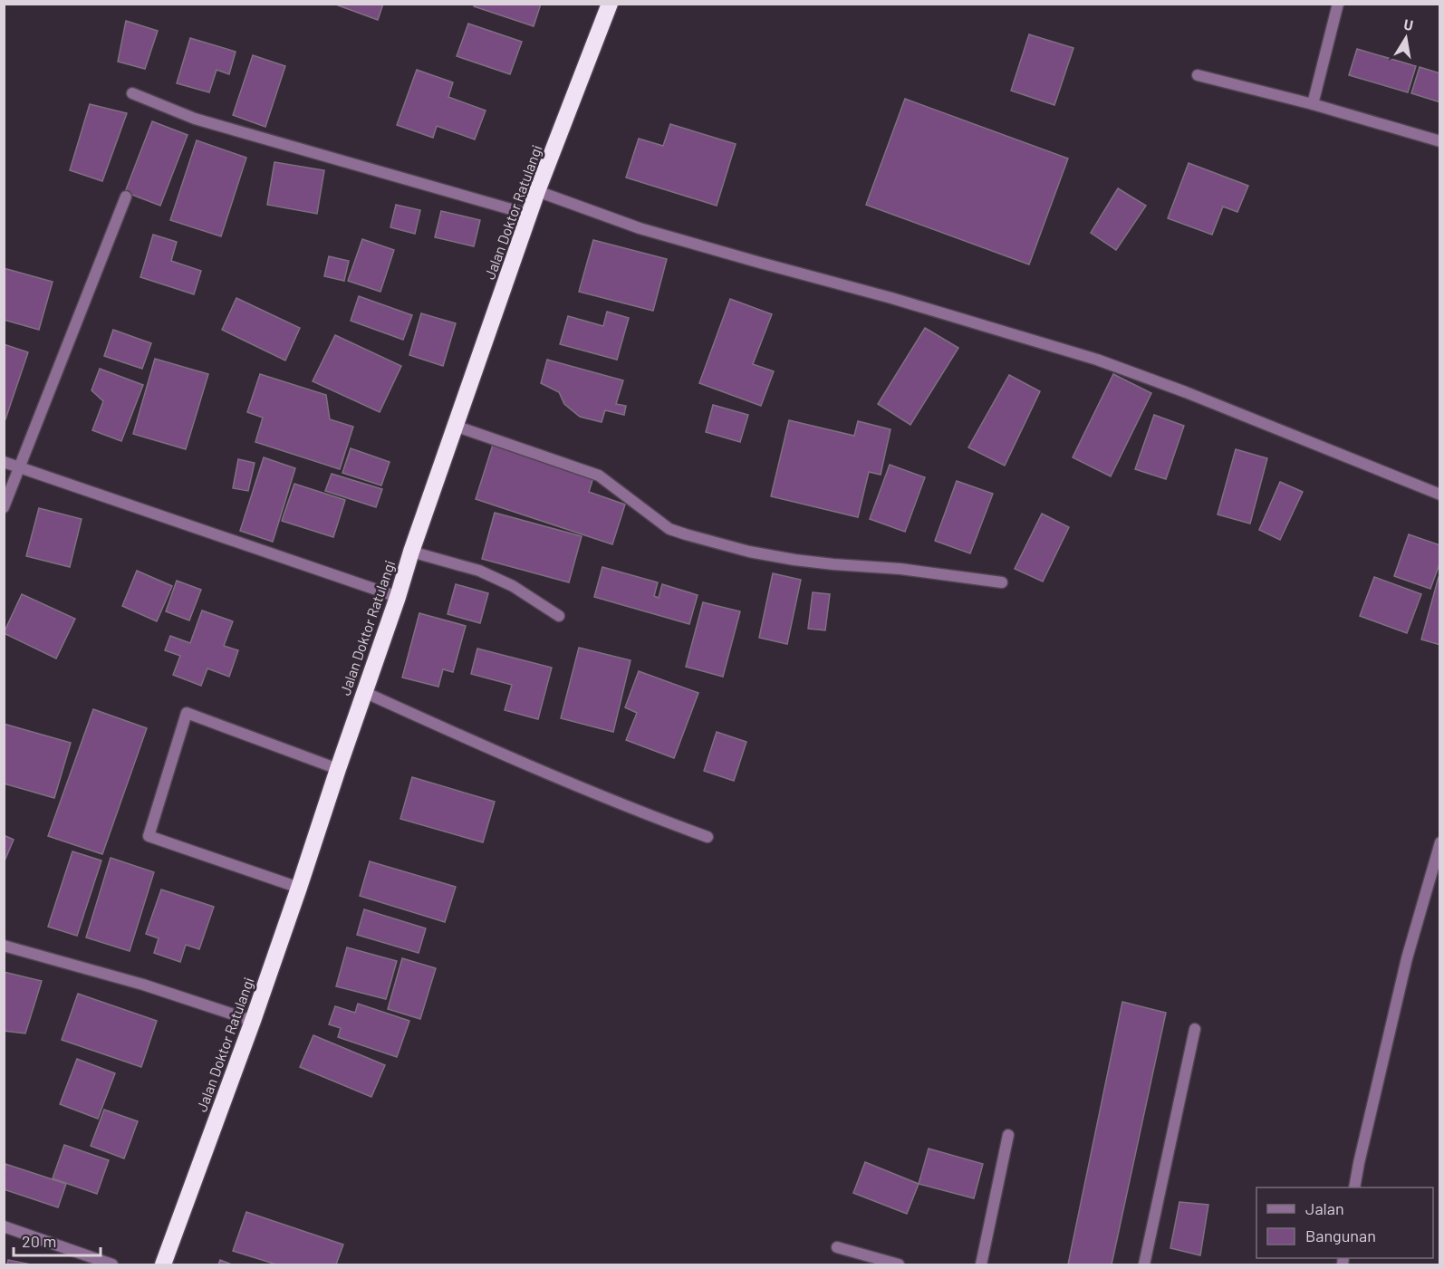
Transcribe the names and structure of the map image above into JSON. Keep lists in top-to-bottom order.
{
  "streets": {
    "highway": ["Jalan Doktor Ratulangi"]
  },
  "legend": ["Jalan", "Bangunan"],
  "scale_bar": "20 m",
  "north": "top"
}
